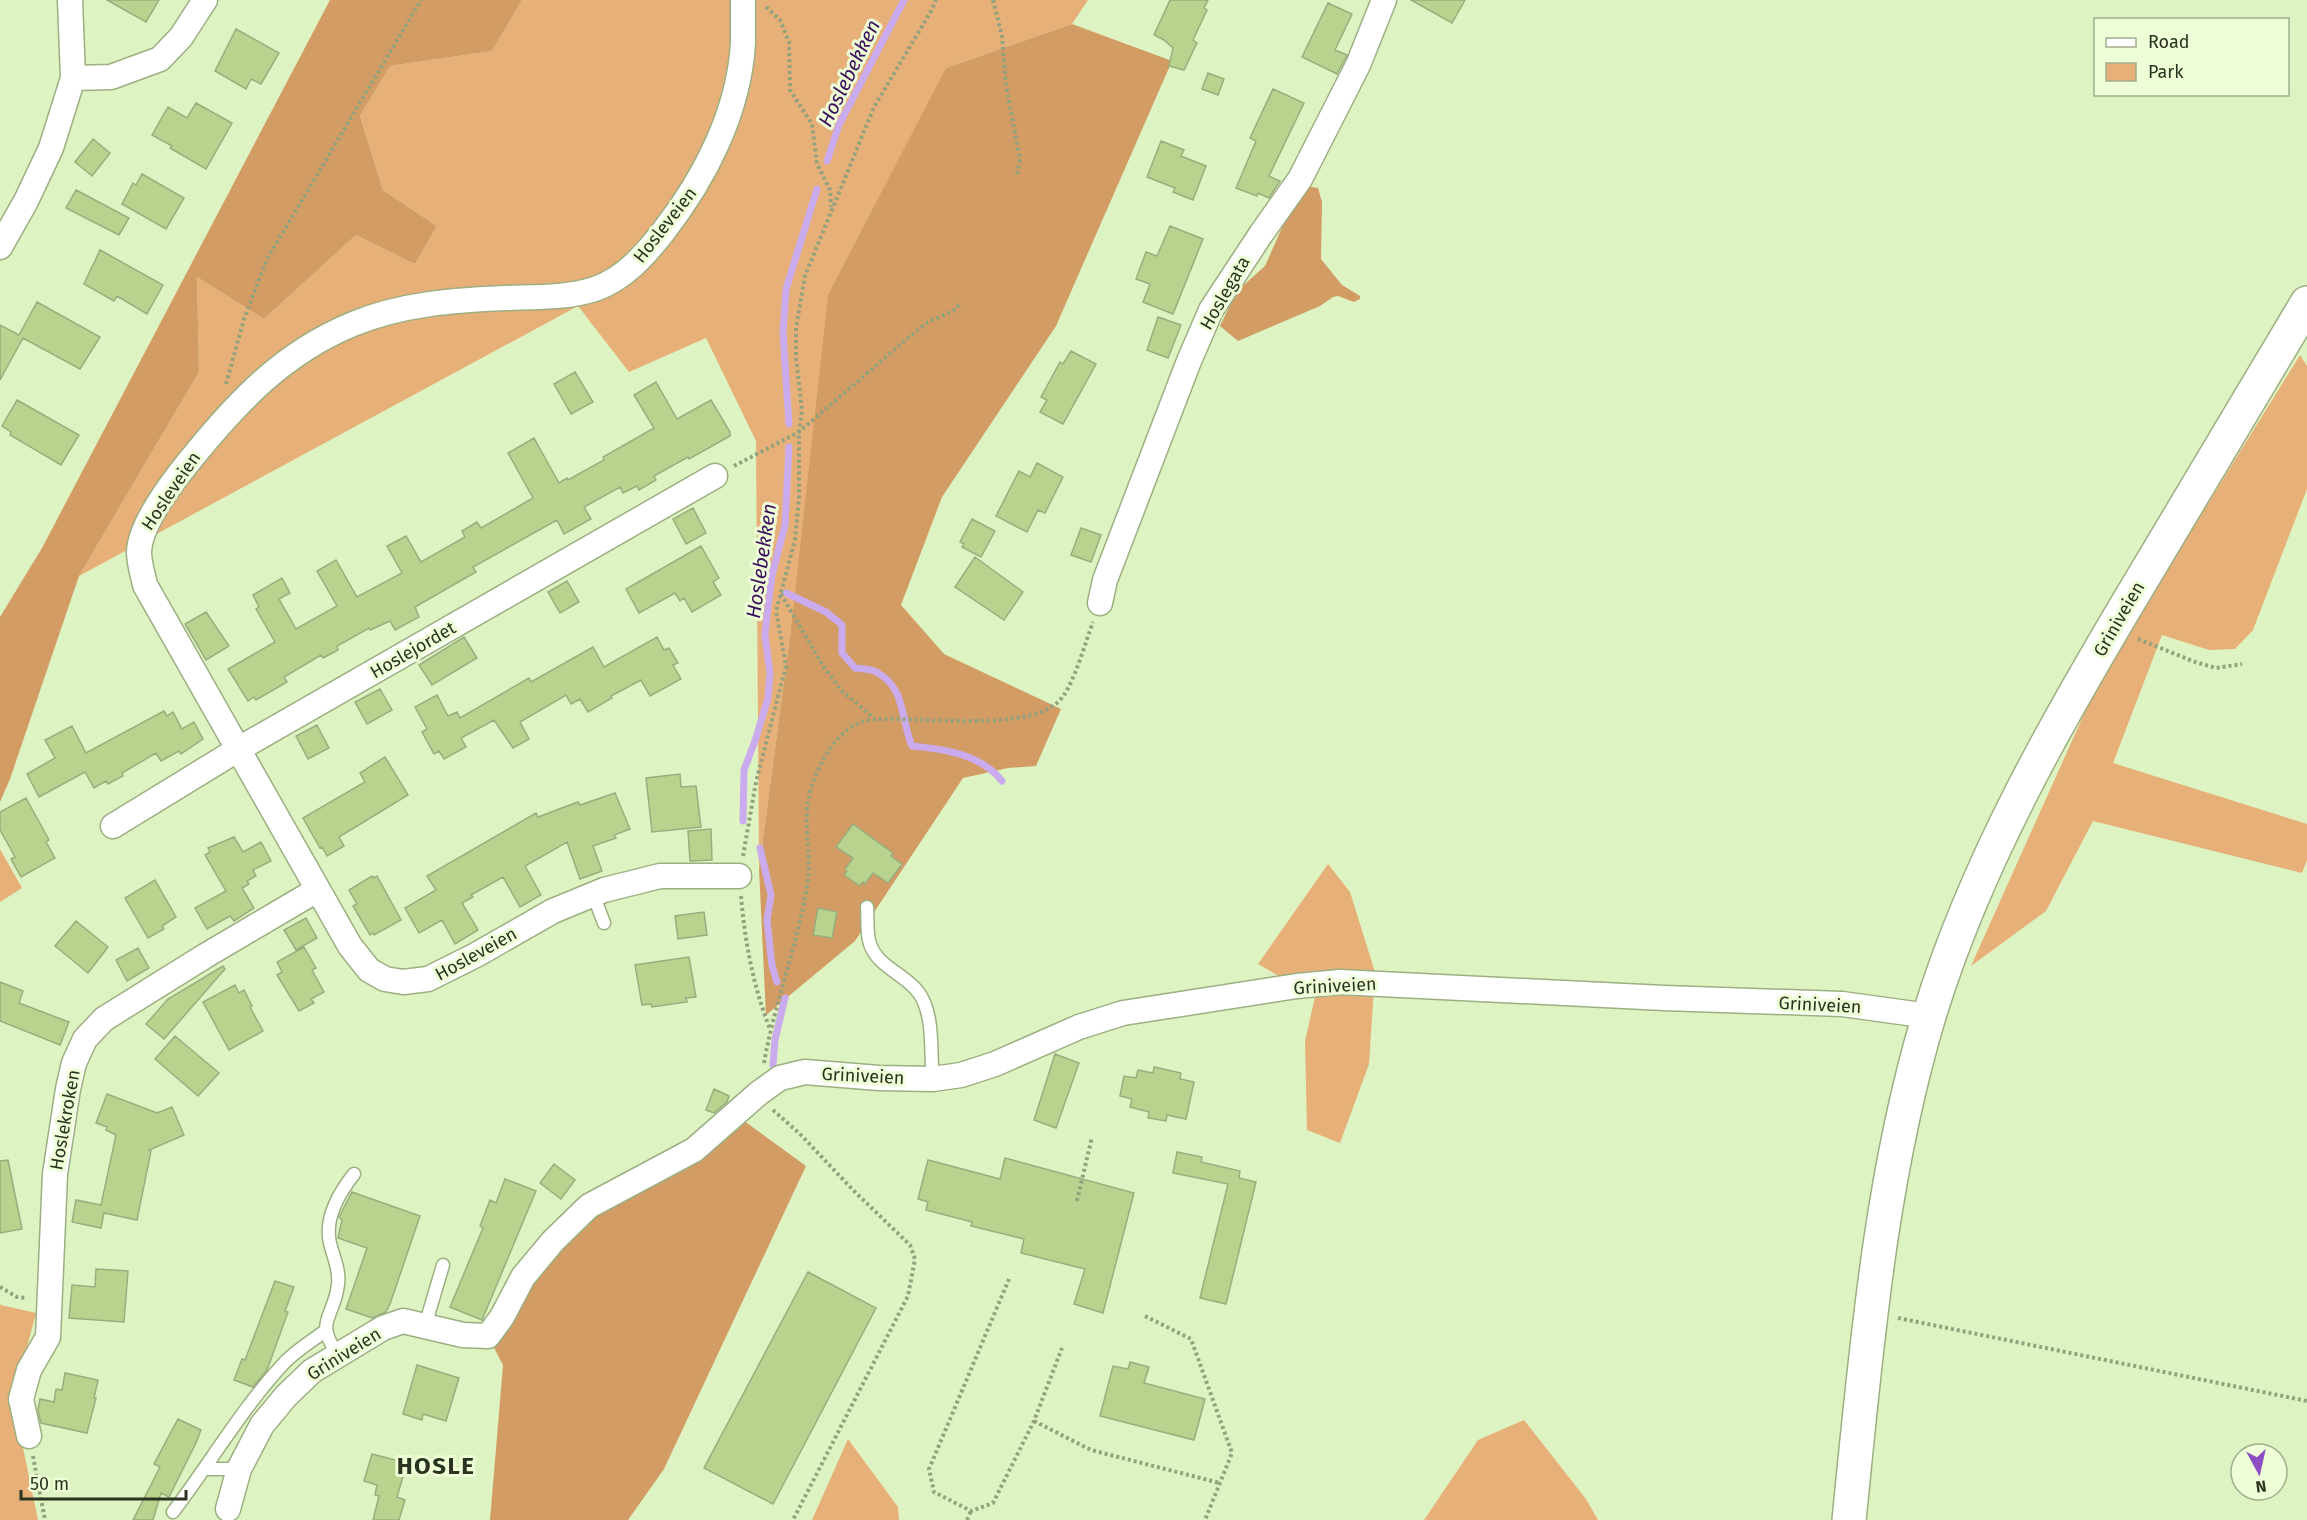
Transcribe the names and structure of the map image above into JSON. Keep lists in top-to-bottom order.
{
  "streets": {
    "main road": ["Griniveien"],
    "street": [
      "Hosleveien",
      "Hoslegata",
      "Hoslejordet",
      "Hoslekroken"
    ]
  },
  "crossings": [
    ["Hosleveien", "Hoslejordet"],
    ["Hosleveien", "Hoslekroken"]
  ],
  "districts": ["HOSLE"],
  "water": ["Hoslebekken"],
  "legend": ["Road", "Park"],
  "scale_bar": "50 m",
  "north": "bottom"
}
